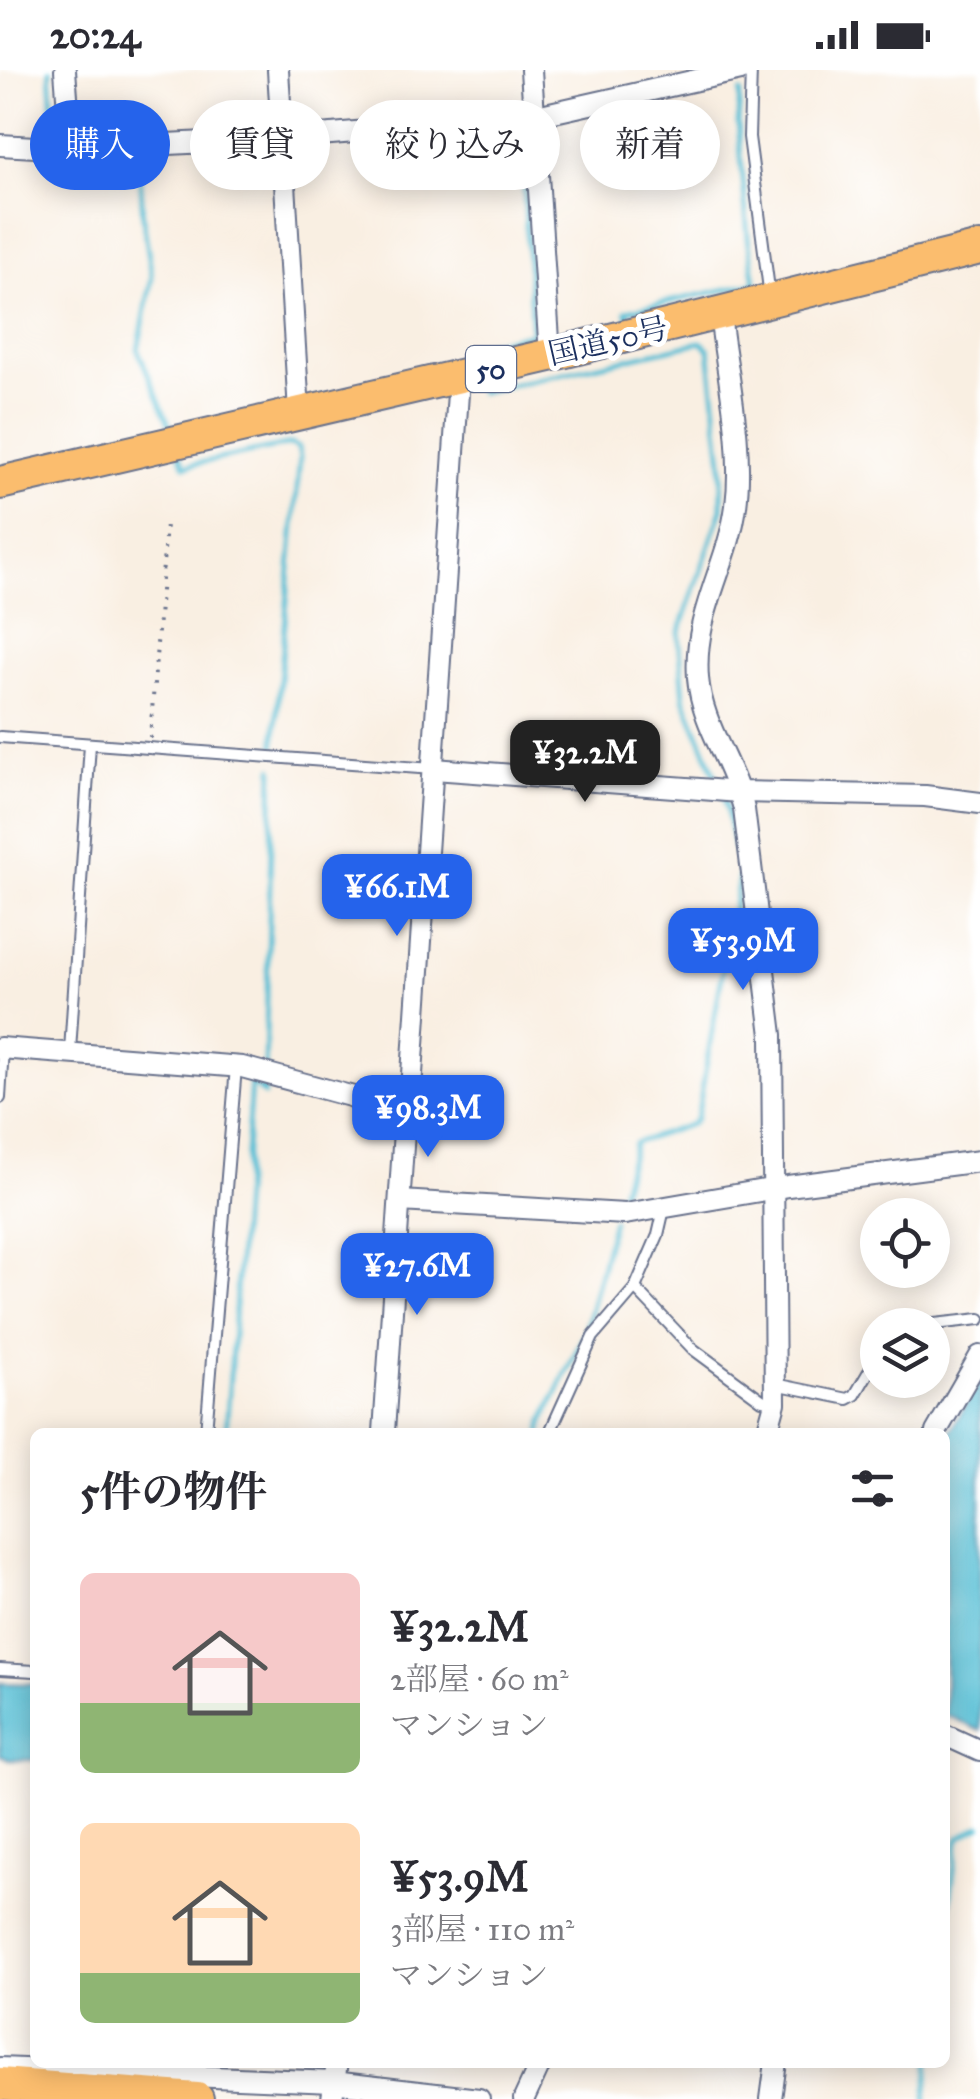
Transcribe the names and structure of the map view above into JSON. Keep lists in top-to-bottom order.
{
  "streets": {
    "highway": ["国道50号", "50"]
  },
  "page": {
    "status": "20:24",
    "chip": [
      "購入",
      "賃貸",
      "絞り込み",
      "新着"
    ],
    "price": [
      "¥32.2M",
      "¥66.1M",
      "¥53.9M",
      "¥98.3M",
      "¥27.6M"
    ],
    "heading": "5件の物件",
    "list": [
      {
        "name": "¥32.2M",
        "note": "2部屋 · 60 m² · マンション"
      },
      {
        "name": "¥53.9M",
        "note": "3部屋 · 110 m² · マンション"
      }
    ]
  }
}
